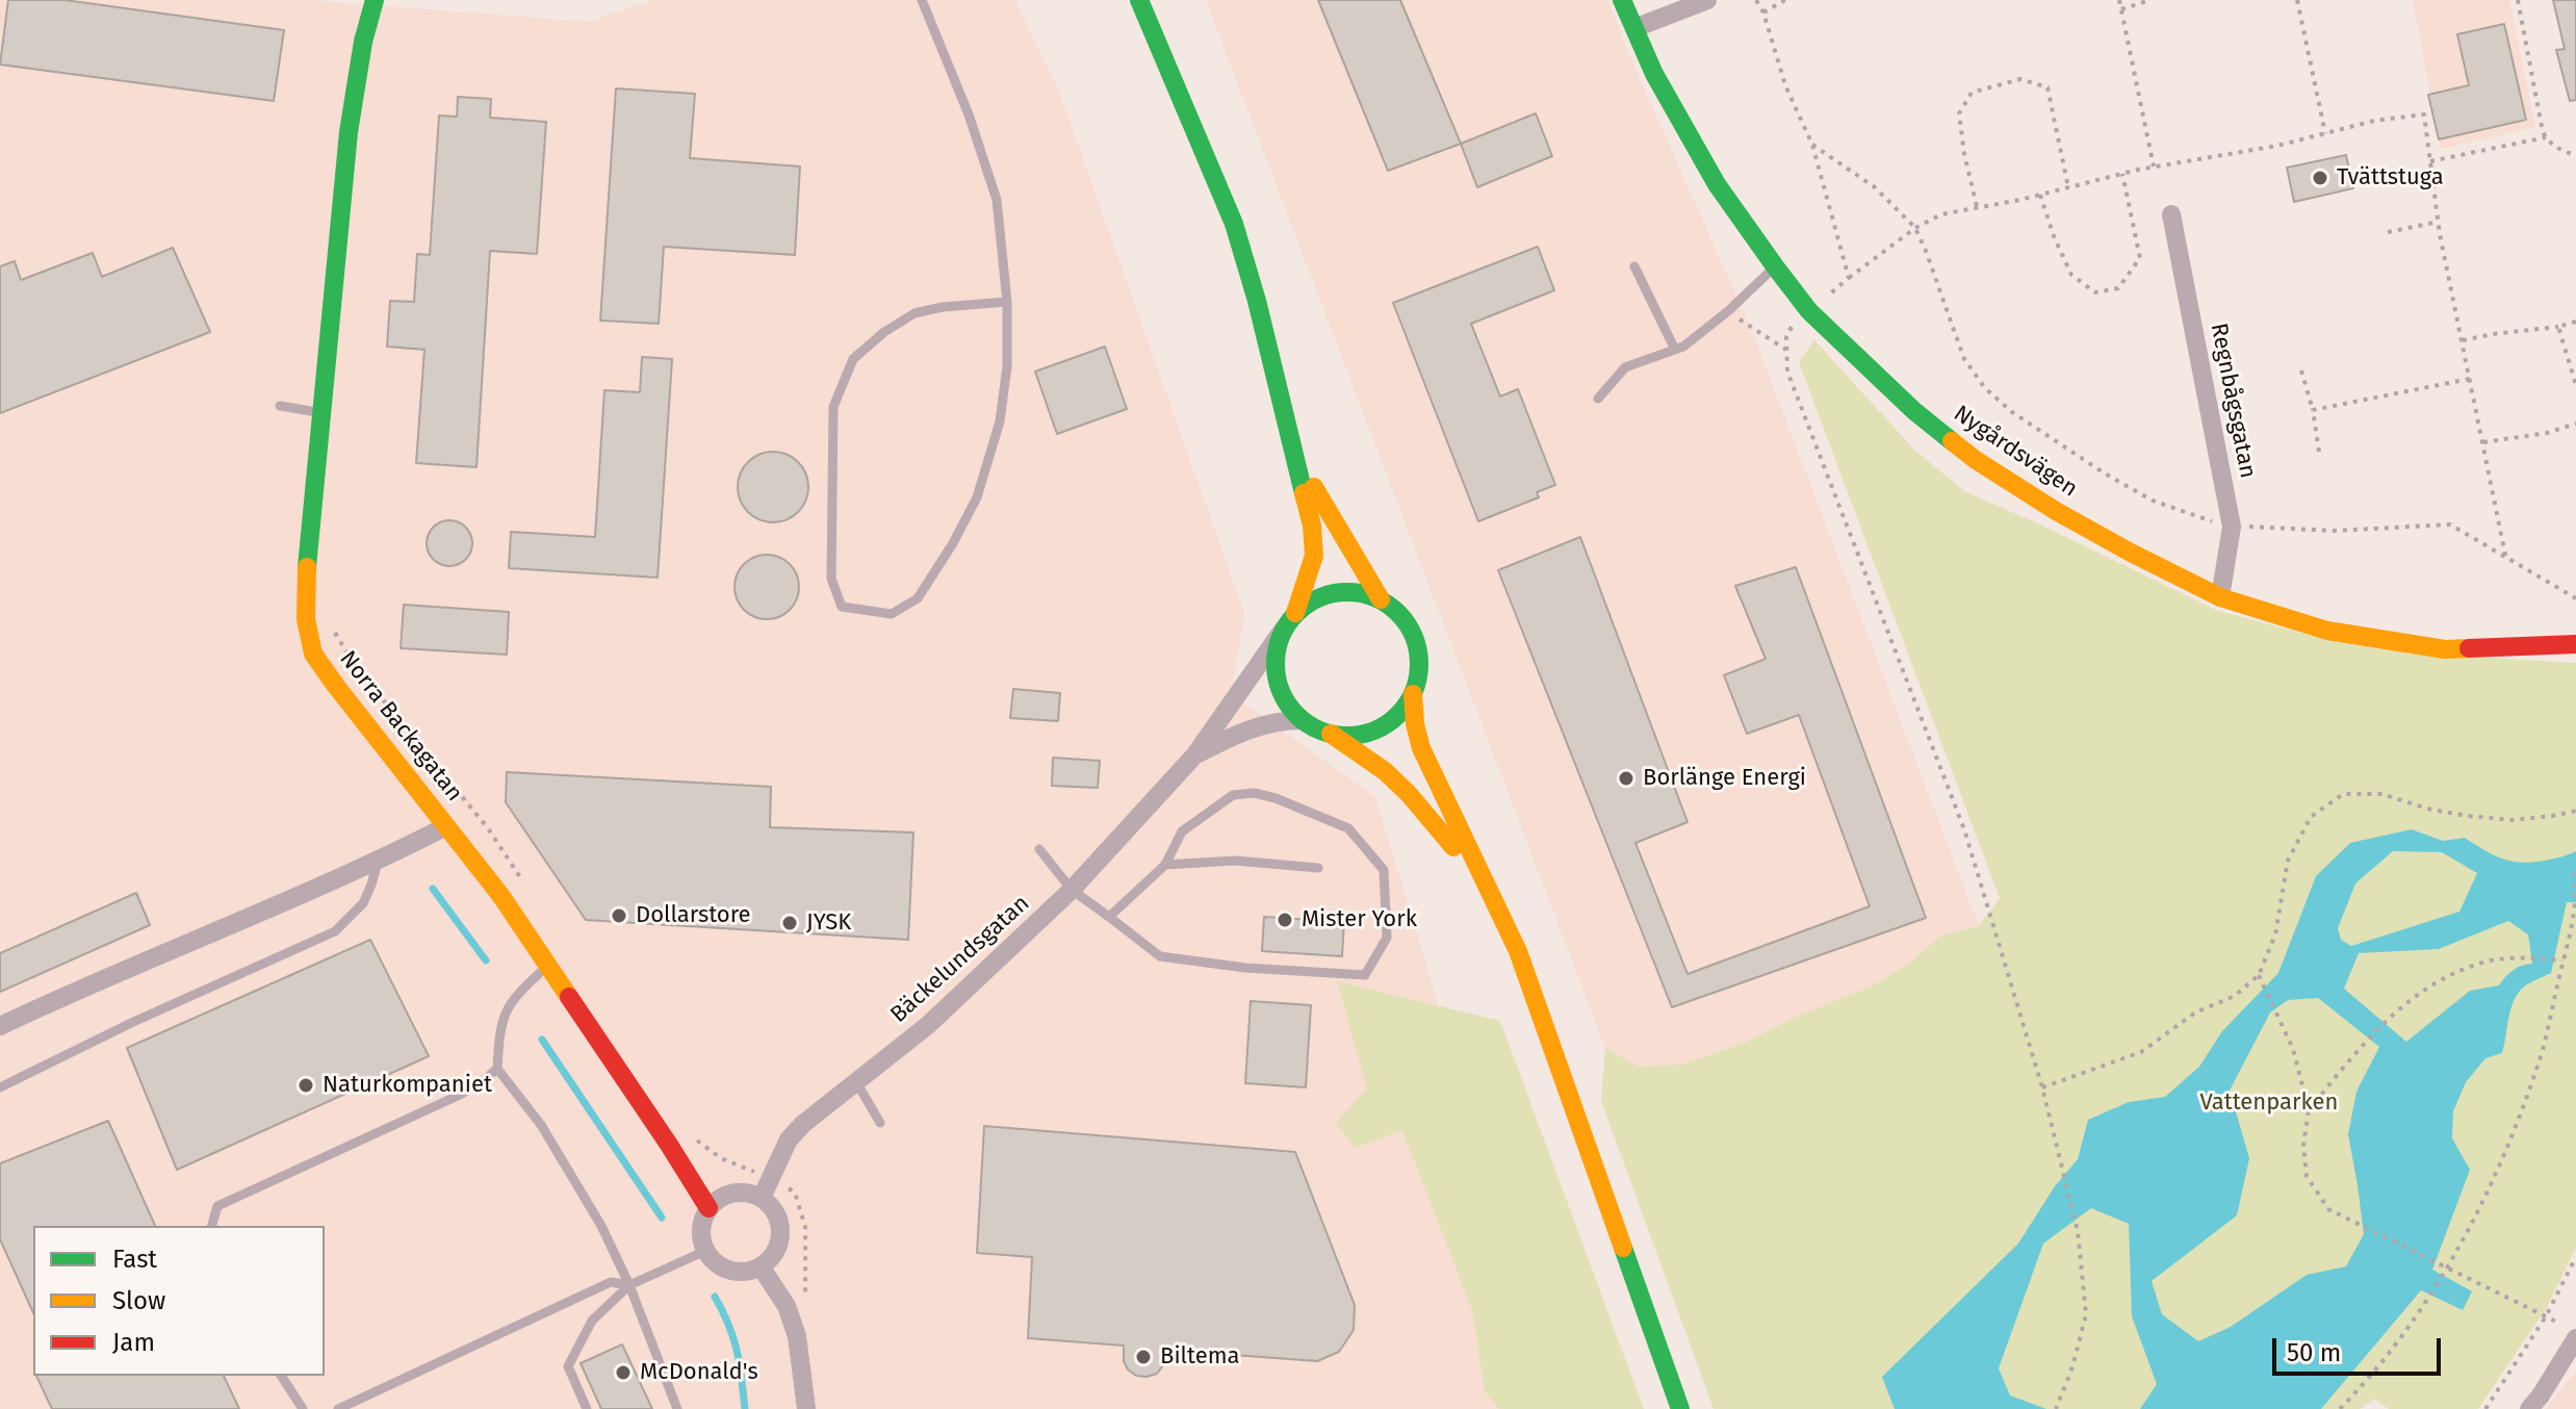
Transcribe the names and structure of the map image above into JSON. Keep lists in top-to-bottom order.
{
  "streets": {
    "main road": ["Nygårdsvägen", "Norra Backagatan"],
    "street": ["Regnbågsgatan", "Bäckelundsgatan"]
  },
  "crossings": [
    ["Regnbågsgatan", "Nygårdsvägen"],
    ["Norra Backagatan", "Bäckelundsgatan"]
  ],
  "parks": ["Vattenparken"],
  "places": [
    "Tvättstuga",
    "Borlänge Energi",
    "Dollarstore",
    "Mister York",
    "JYSK",
    "Naturkompaniet",
    "Biltema",
    "McDonald's"
  ],
  "legend": ["Fast", "Slow", "Jam"],
  "scale_bar": "50 m"
}
